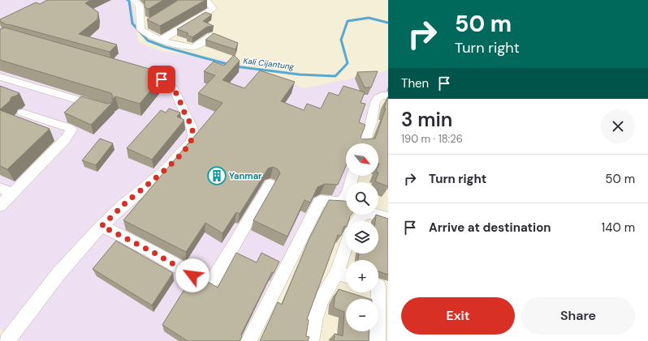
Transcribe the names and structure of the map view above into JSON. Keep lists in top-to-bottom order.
{
  "water": ["Kali Cijantung"],
  "places": {
    "building": ["Yanmar"]
  },
  "north": "bottom right",
  "page": {
    "turn": ["50 m", "Turn right"],
    "then": "Then",
    "heading": ["3 min", "190 m · 18:26"],
    "map_buttons": ["+", "−"],
    "list": [
      {
        "name": "Turn right",
        "value": "50 m"
      },
      {
        "name": "Arrive at destination",
        "value": "140 m"
      }
    ],
    "buttons": ["Exit", "Share"]
  }
}
